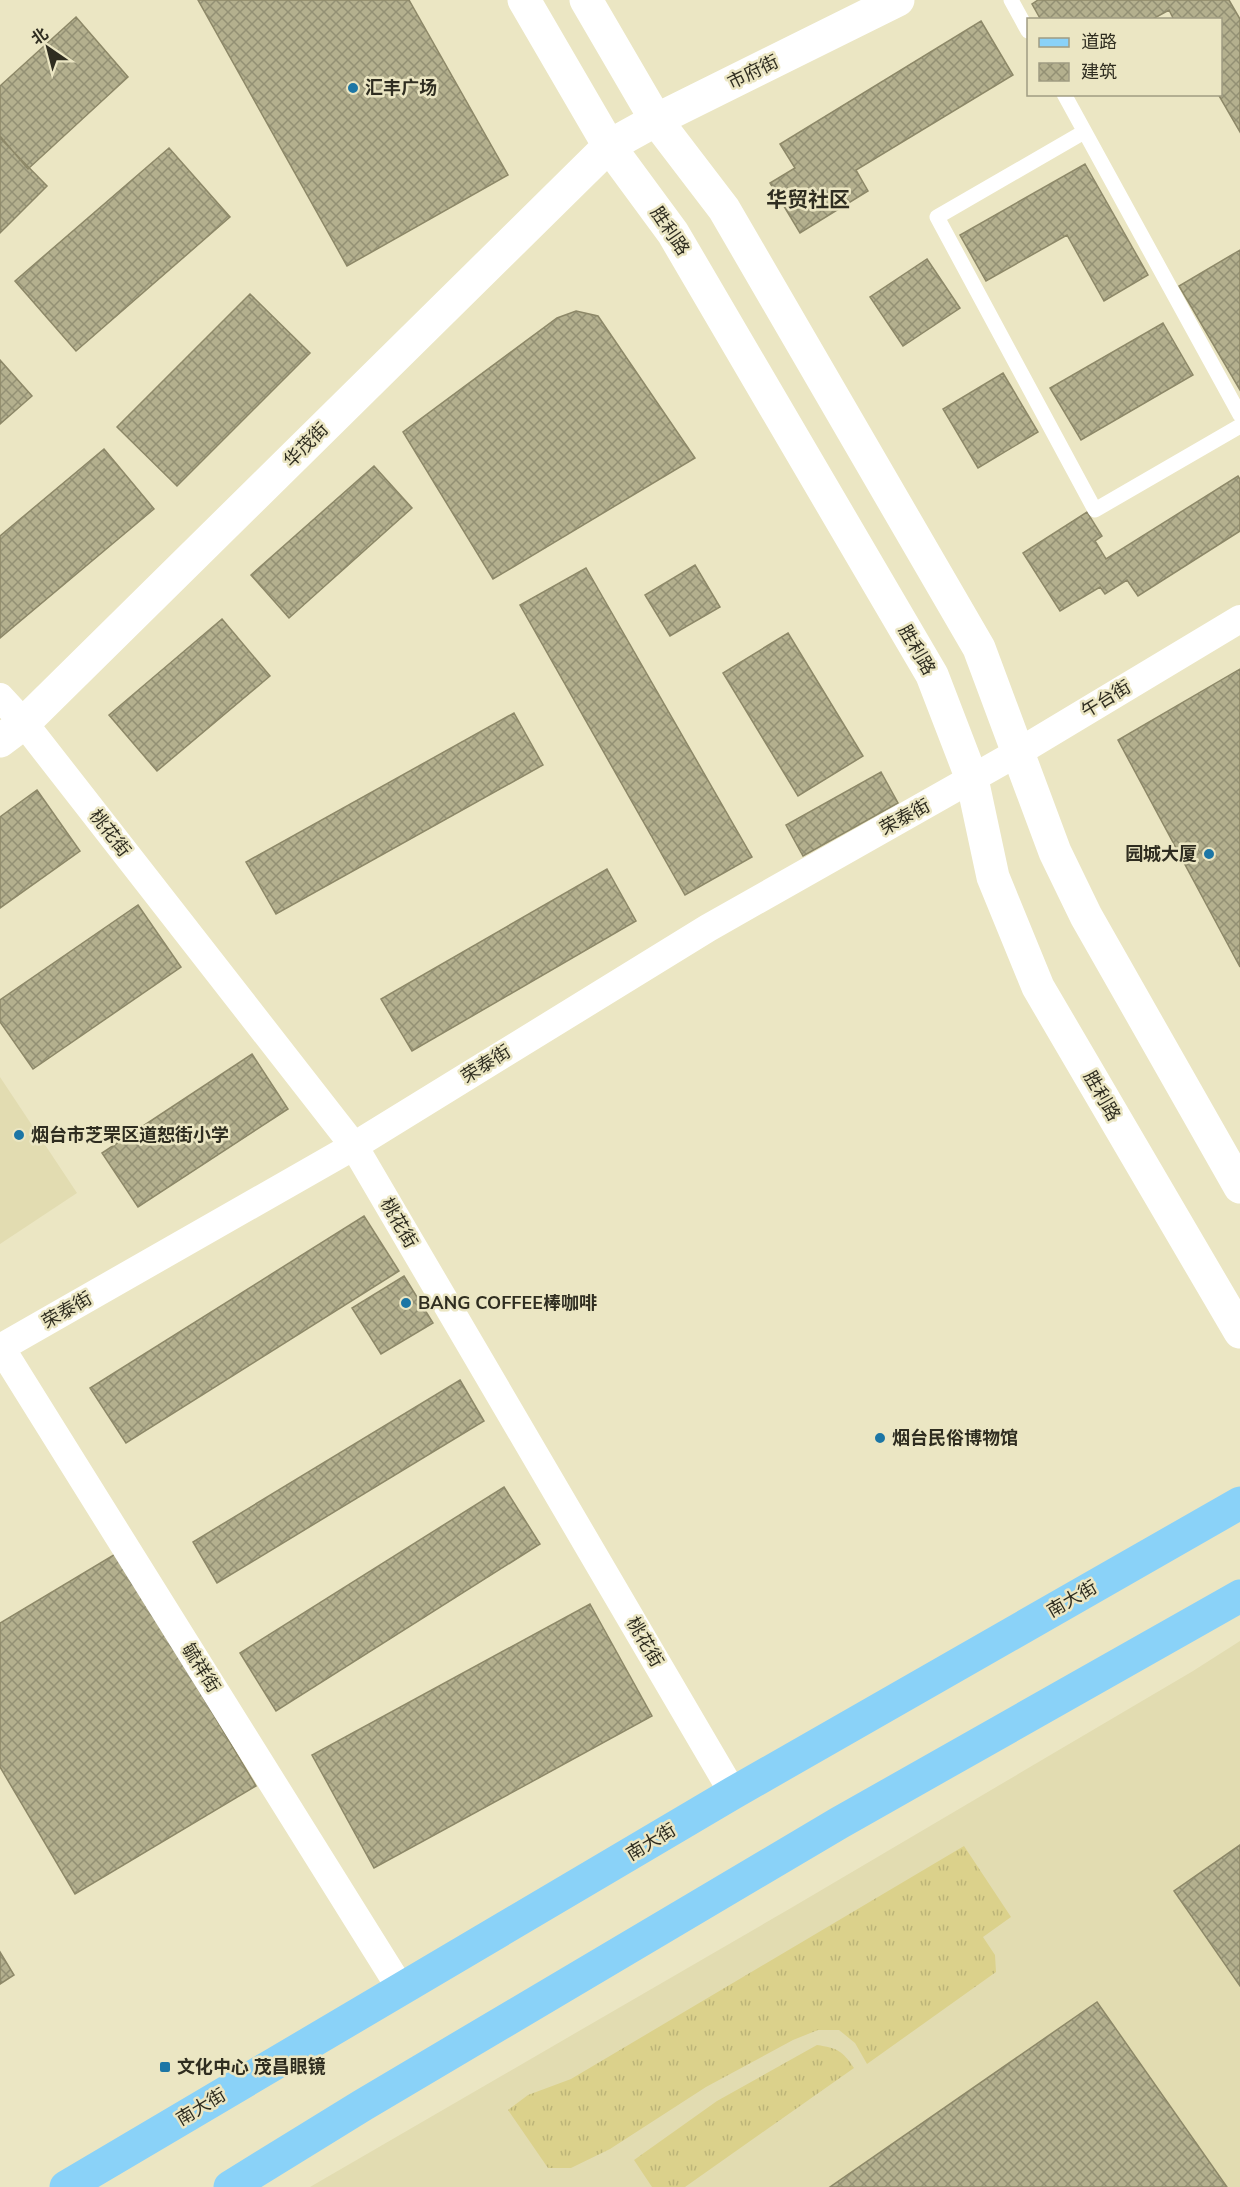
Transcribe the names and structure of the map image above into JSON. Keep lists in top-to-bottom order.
{
  "streets": {
    "main road": [
      "市府街",
      "胜利路",
      "华茂街",
      "南大街"
    ],
    "street": [
      "午台街",
      "荣泰街",
      "桃花街",
      "毓祥街"
    ]
  },
  "crossings": [
    ["市府街", "胜利路"],
    ["市府街", "华茂街"],
    ["胜利路", "华茂街"],
    ["胜利路", "午台街"],
    ["胜利路", "荣泰街"],
    ["华茂街", "桃花街"],
    ["午台街", "荣泰街"],
    ["荣泰街", "桃花街"],
    ["荣泰街", "毓祥街"],
    ["桃花街", "南大街"],
    ["南大街", "毓祥街"]
  ],
  "districts": ["华贸社区"],
  "places": {
    "other": [
      "汇丰广场",
      "园城大厦",
      "烟台市芝罘区道恕街小学",
      "BANG COFFEE棒咖啡",
      "烟台民俗博物馆"
    ],
    "transit": ["文化中心 茂昌眼镜"]
  },
  "legend": ["道路", "建筑"],
  "north": "top left"
}
